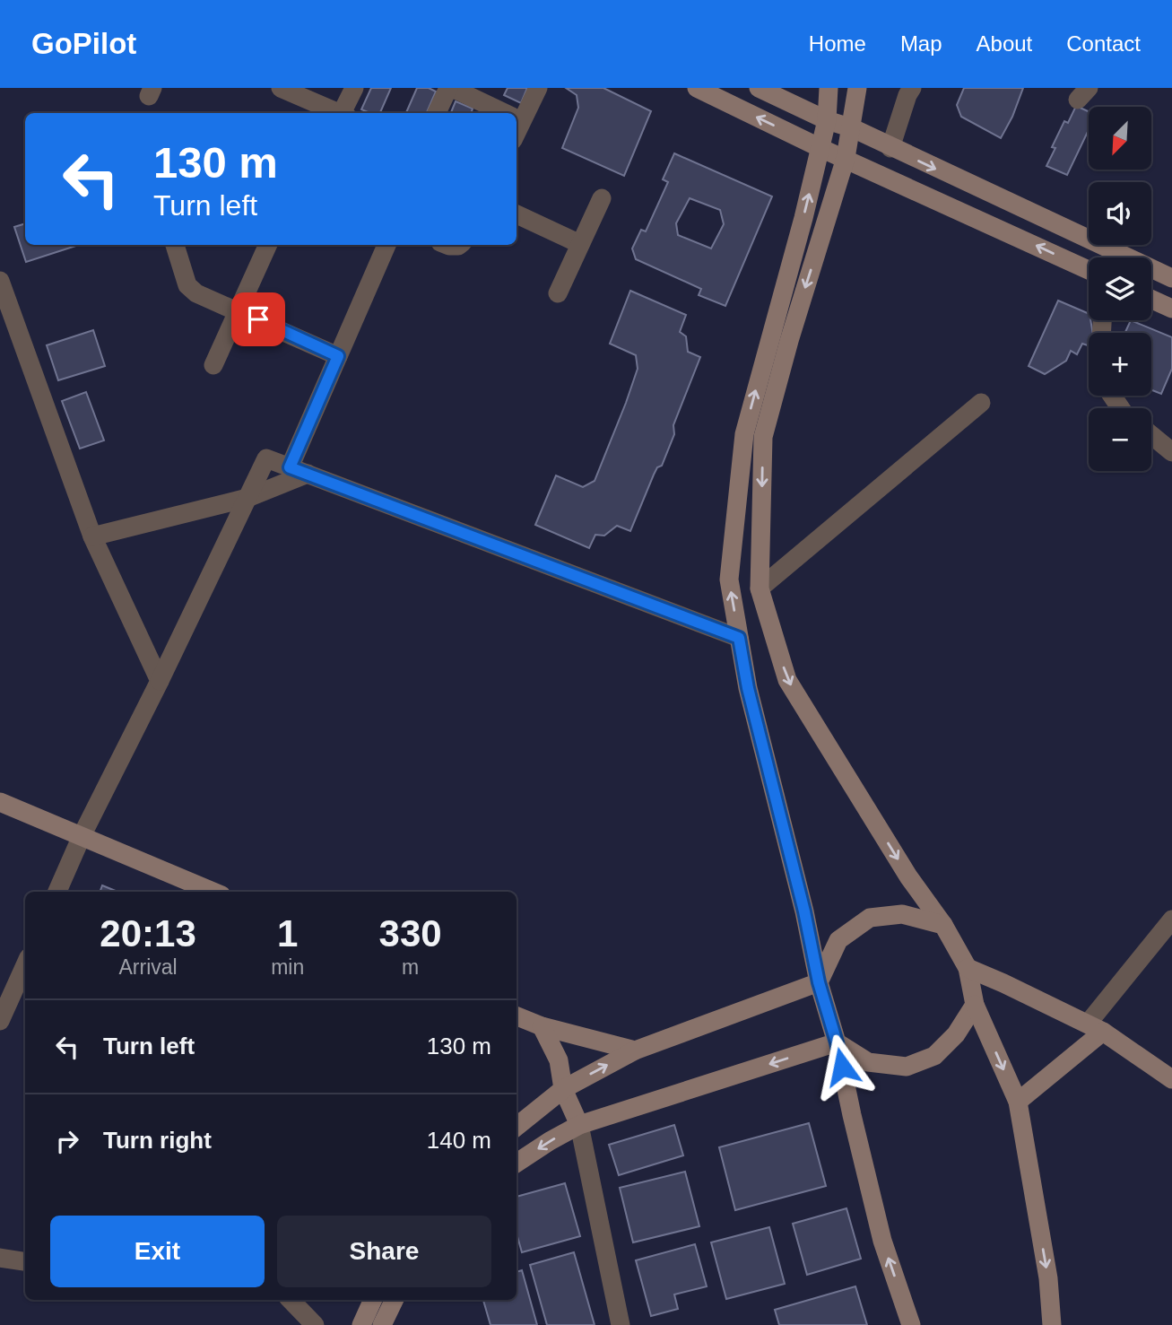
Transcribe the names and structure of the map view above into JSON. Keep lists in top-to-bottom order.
{
  "north": "bottom left",
  "page": {
    "header": "GoPilot",
    "nav": [
      "Home",
      "Map",
      "About",
      "Contact"
    ],
    "map_buttons": ["+", "−"],
    "turn": ["130 m", "Turn left"],
    "eta": [
      "20:13",
      "Arrival",
      "1",
      "min",
      "330",
      "m"
    ],
    "list": [
      {
        "name": "Turn left",
        "value": "130 m"
      },
      {
        "name": "Turn right",
        "value": "140 m"
      }
    ],
    "buttons": ["Exit", "Share"]
  }
}
